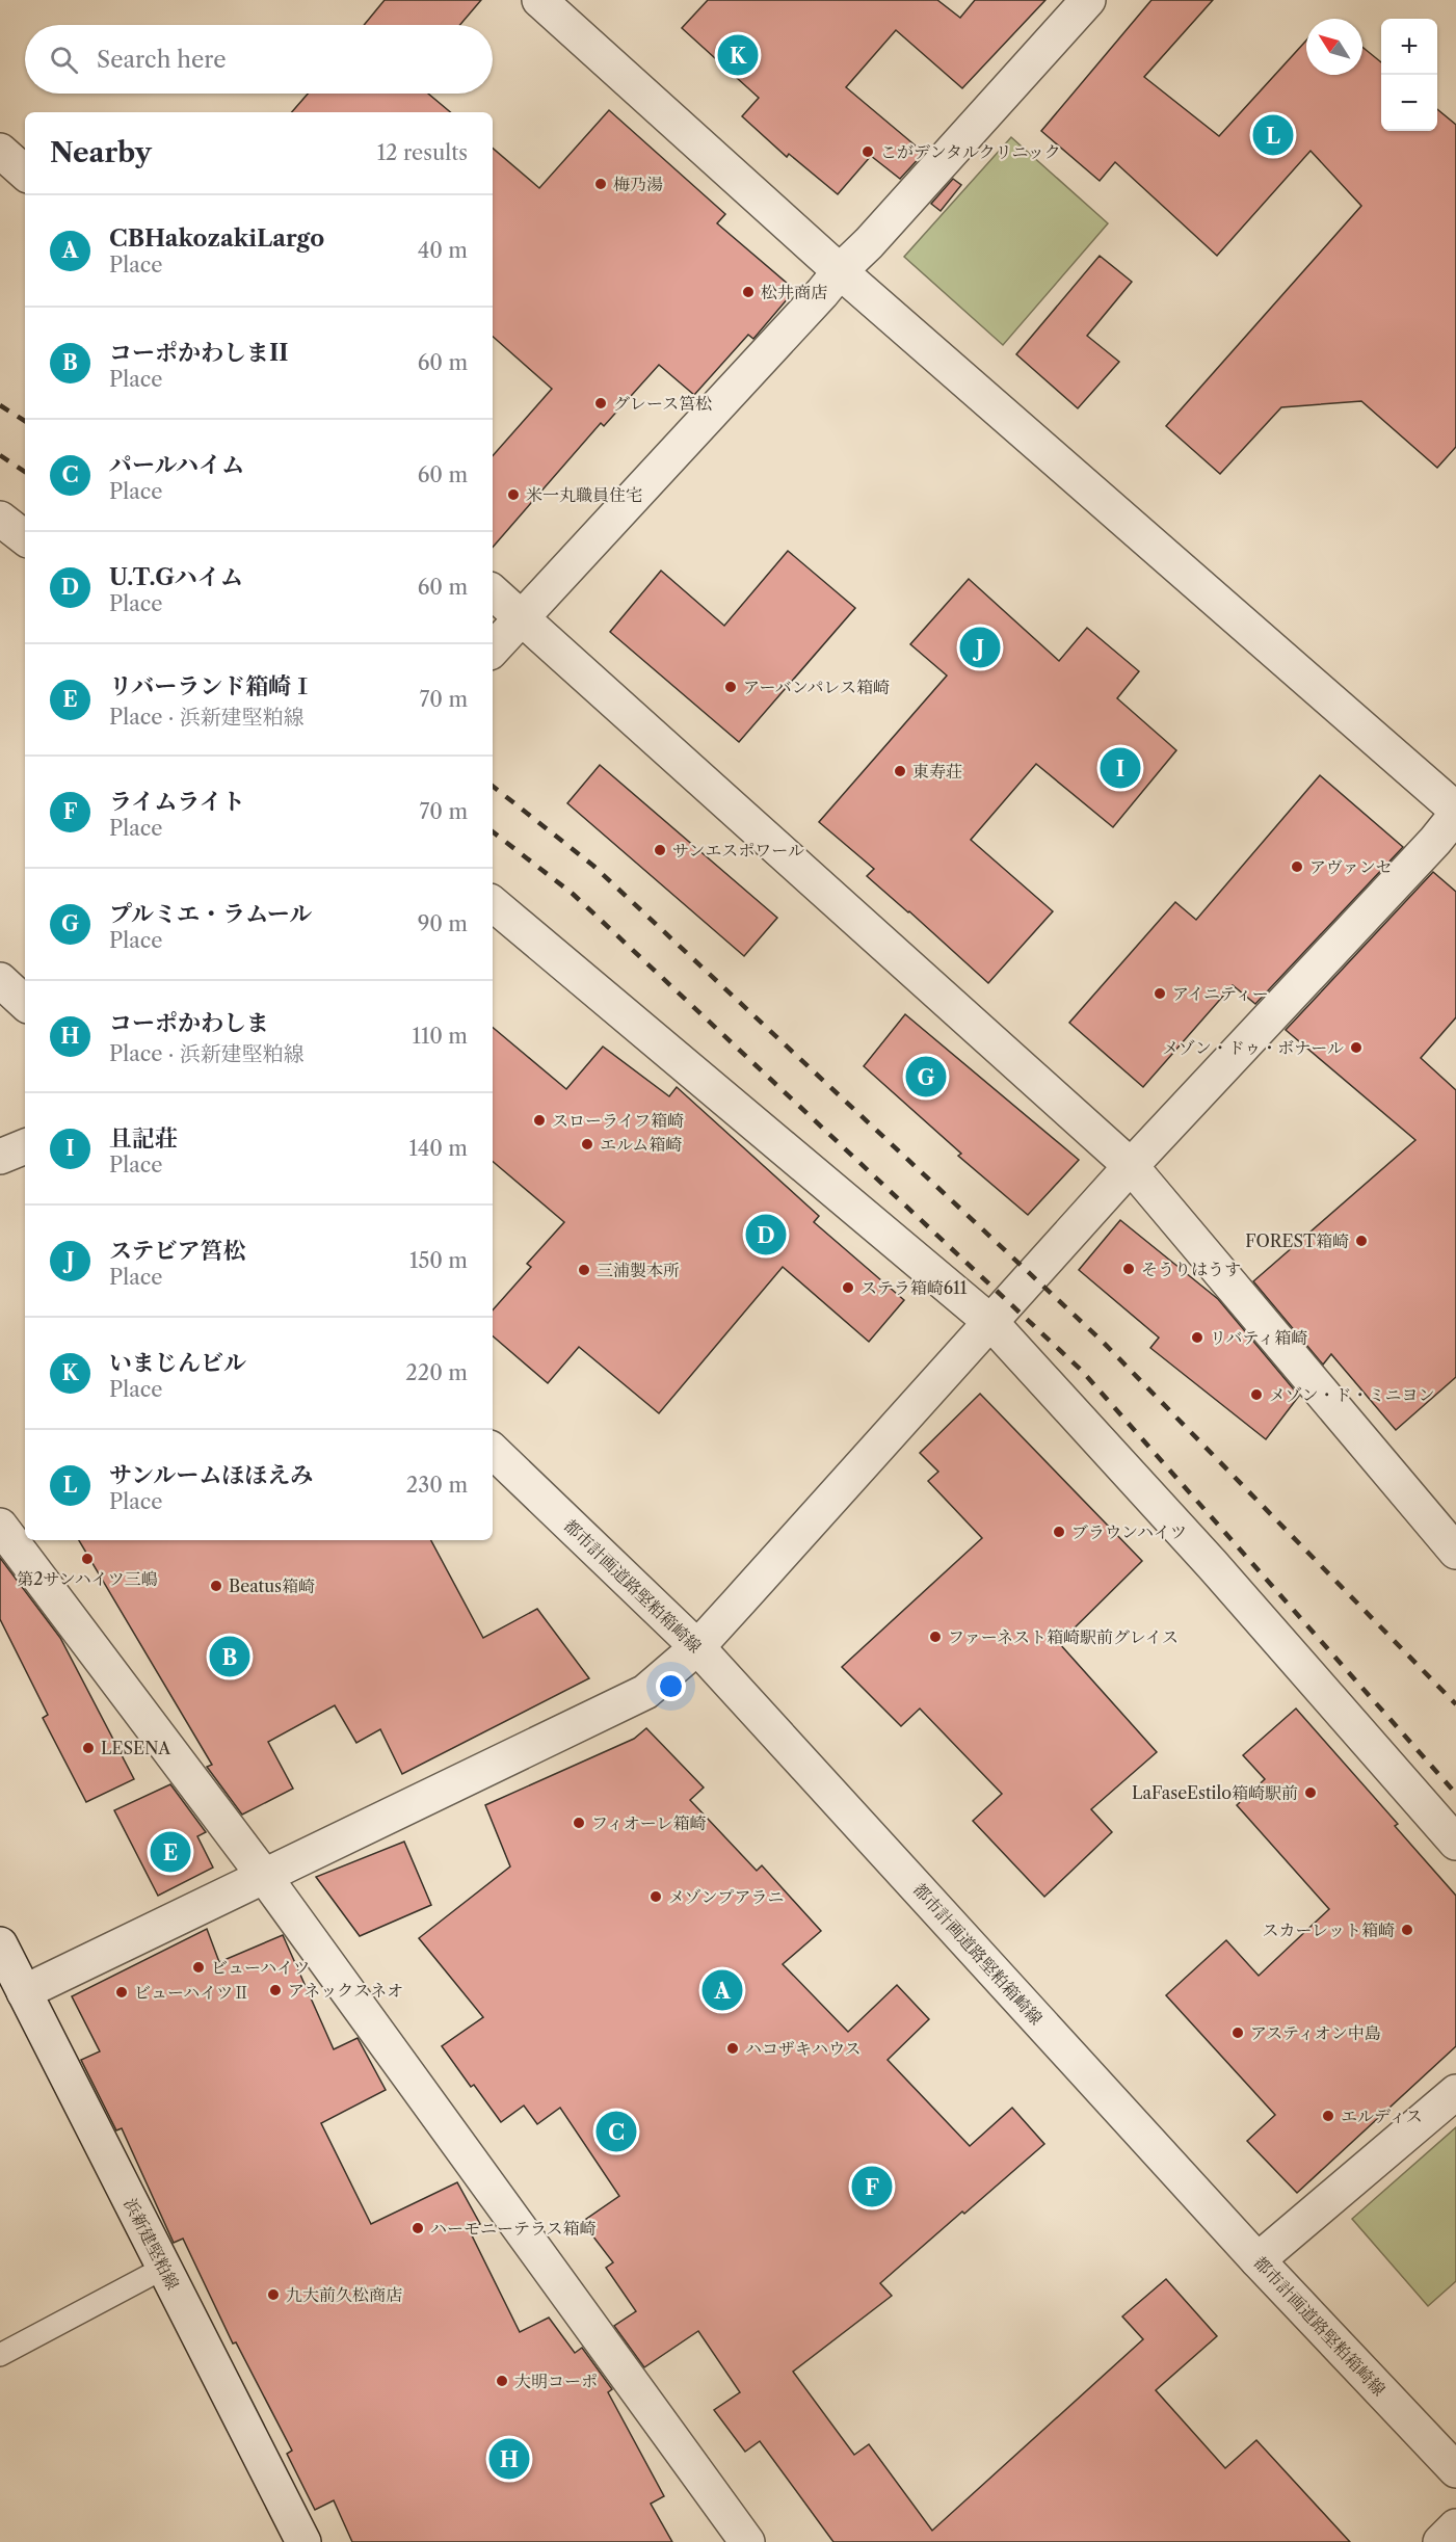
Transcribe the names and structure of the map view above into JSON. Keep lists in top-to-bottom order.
{
  "streets": {
    "street": ["都市計画道路堅粕箱崎線", "浜新建堅粕線"]
  },
  "places": [
    "こがデンタルクリニック",
    "梅乃湯",
    "松井商店",
    "グレース筥松",
    "米一丸職員住宅",
    "アーバンパレス箱崎",
    "東寿荘",
    "サンエスポワール",
    "アヴァンセ",
    "アイニティー",
    "メゾン・ドゥ・ボナール",
    "スローライフ箱崎",
    "エルム箱崎",
    "FOREST箱崎",
    "そうりはうす",
    "三浦製本所",
    "ステラ箱崎611",
    "リバティ箱崎",
    "メゾン・ド・ミニヨン",
    "ブラウンハイツ",
    "第2サンハイツ三嶋",
    "Beatus箱崎",
    "ファーネスト箱崎駅前グレイス",
    "LESENA",
    "LaFaseEstilo箱崎駅前",
    "フィオーレ箱崎",
    "メゾンプアラニ",
    "スカーレット箱崎",
    "ビューハイツ",
    "アネックスネオ",
    "ビューハイツⅡ",
    "アスティオン中島",
    "ハコザキハウス",
    "エルディス",
    "ハーモニーテラス箱崎",
    "九大前久松商店",
    "大明コーポ"
  ],
  "north": "top left",
  "page": {
    "map_buttons": ["+", "−"],
    "search": "Search here",
    "pins": [
      "K",
      "L",
      "J",
      "I",
      "G",
      "D",
      "B",
      "E",
      "A",
      "C",
      "F",
      "H"
    ],
    "heading": ["Nearby", "12 results"],
    "list": [
      {
        "mark": "A",
        "name": "CBHakozakiLargo",
        "note": "Place",
        "value": "40 m"
      },
      {
        "mark": "B",
        "name": "コーポかわしまII",
        "note": "Place",
        "value": "60 m"
      },
      {
        "mark": "C",
        "name": "パールハイム",
        "note": "Place",
        "value": "60 m"
      },
      {
        "mark": "D",
        "name": "U.T.Gハイム",
        "note": "Place",
        "value": "60 m"
      },
      {
        "mark": "E",
        "name": "リバーランド箱崎Ⅰ",
        "note": "Place · 浜新建堅粕線",
        "value": "70 m"
      },
      {
        "mark": "F",
        "name": "ライムライト",
        "note": "Place",
        "value": "70 m"
      },
      {
        "mark": "G",
        "name": "プルミエ・ラムール",
        "note": "Place",
        "value": "90 m"
      },
      {
        "mark": "H",
        "name": "コーポかわしま",
        "note": "Place · 浜新建堅粕線",
        "value": "110 m"
      },
      {
        "mark": "I",
        "name": "且記荘",
        "note": "Place",
        "value": "140 m"
      },
      {
        "mark": "J",
        "name": "ステビア筥松",
        "note": "Place",
        "value": "150 m"
      },
      {
        "mark": "K",
        "name": "いまじんビル",
        "note": "Place",
        "value": "220 m"
      },
      {
        "mark": "L",
        "name": "サンルームほほえみ",
        "note": "Place",
        "value": "230 m"
      }
    ]
  }
}
